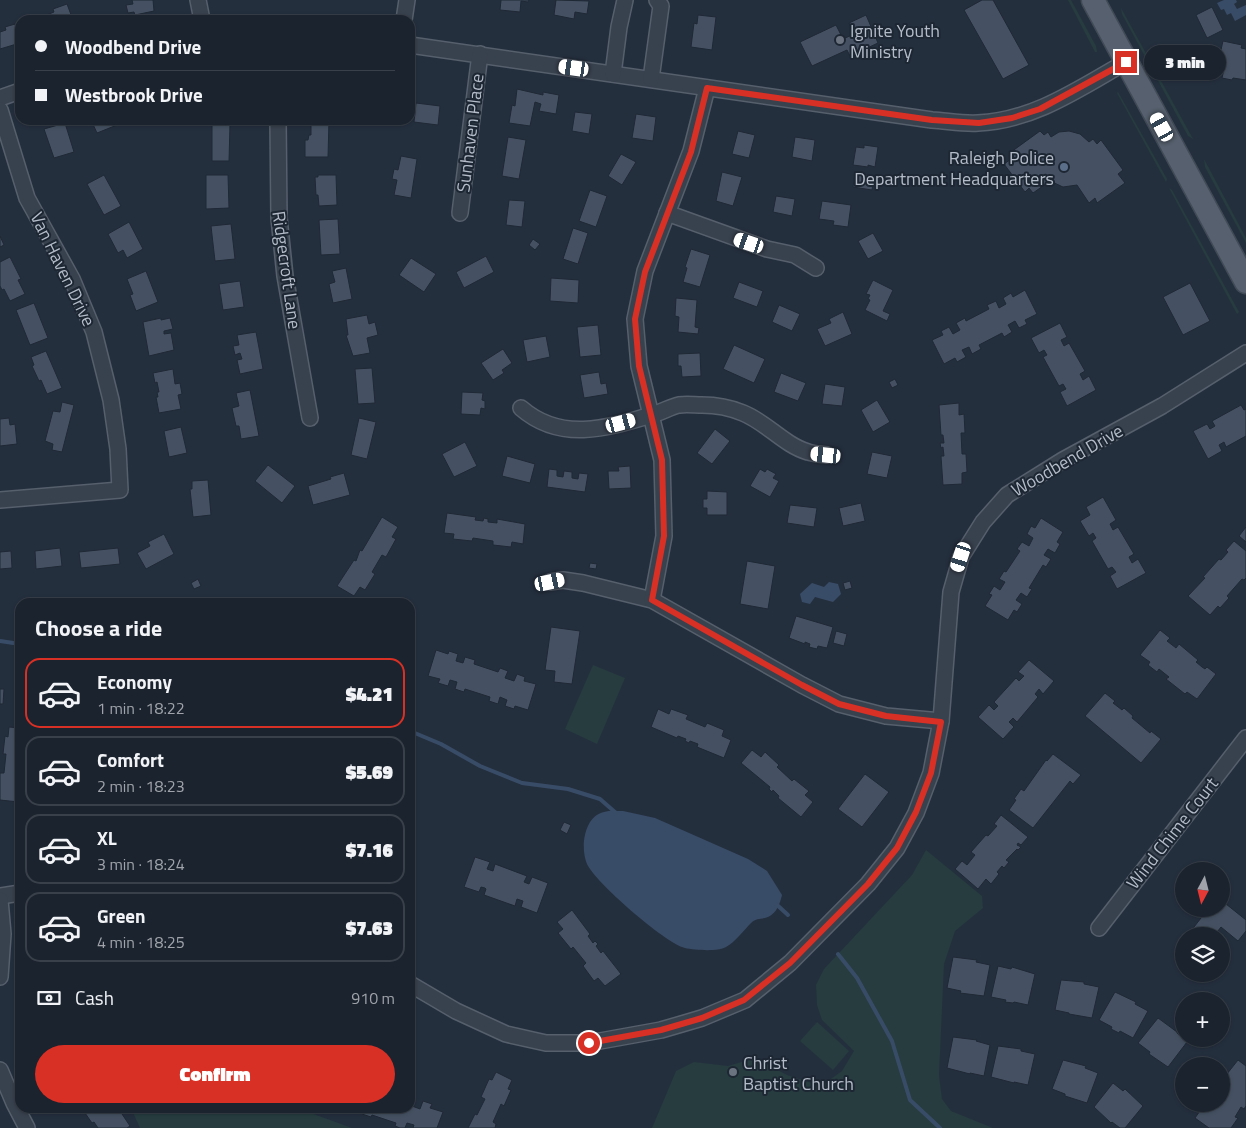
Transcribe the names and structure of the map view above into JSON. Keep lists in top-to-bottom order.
{
  "streets": {
    "street": [
      "Sunhaven Place",
      "Van Haven Drive",
      "Ridgecroft Lane",
      "Woodbend Drive",
      "Wind Chime Court"
    ]
  },
  "places": ["Ignite Youth Ministry", "Raleigh Police Department Headquarters", "Christ Baptist Church"],
  "north": "bottom",
  "page": {
    "banner": ["Woodbend Drive", "Westbrook Drive"],
    "bubble": "3 min",
    "heading": "Choose a ride",
    "list": [
      {
        "name": "Economy",
        "note": "1 min · 18:22",
        "value": "$4.21"
      },
      {
        "name": "Comfort",
        "note": "2 min · 18:23",
        "value": "$5.69"
      },
      {
        "name": "XL",
        "note": "3 min · 18:24",
        "value": "$7.16"
      },
      {
        "name": "Green",
        "note": "4 min · 18:25",
        "value": "$7.63"
      }
    ],
    "map_buttons": ["+", "−"],
    "pay": ["Cash", "910 m"],
    "buttons": "Confirm"
  }
}
